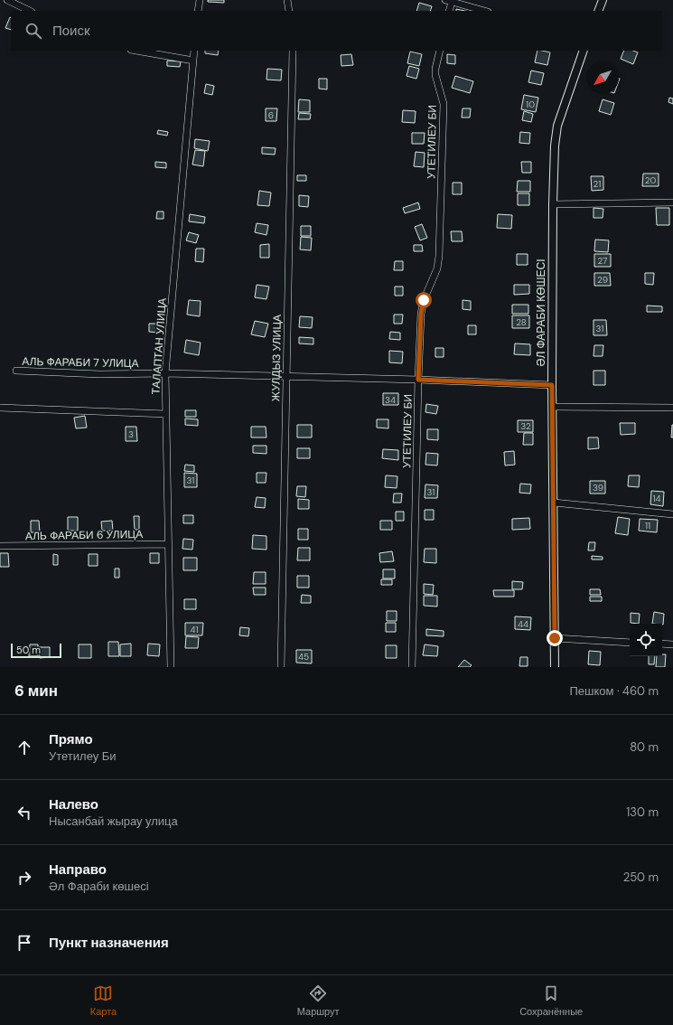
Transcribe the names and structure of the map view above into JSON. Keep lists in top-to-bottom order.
{
  "streets": {
    "street": [
      "УТЕТИЛЕУ БИ",
      "ӘЛ ФАРАБИ КӨШЕСІ",
      "ТАЛАПТАН УЛИЦА",
      "ЖУЛДЫЗ УЛИЦА",
      "АЛЬ ФАРАБИ 7 УЛИЦА",
      "АЛЬ ФАРАБИ 6 УЛИЦА"
    ]
  },
  "crossings": [
    ["УТЕТИЛЕУ БИ", "АЛЬ ФАРАБИ 7 УЛИЦА"],
    ["ӘЛ ФАРАБИ КӨШЕСІ", "АЛЬ ФАРАБИ 7 УЛИЦА"],
    ["ТАЛАПТАН УЛИЦА", "АЛЬ ФАРАБИ 7 УЛИЦА"],
    ["ТАЛАПТАН УЛИЦА", "АЛЬ ФАРАБИ 6 УЛИЦА"],
    ["ЖУЛДЫЗ УЛИЦА", "АЛЬ ФАРАБИ 7 УЛИЦА"]
  ],
  "house_numbers": [
    "10",
    "6",
    "20",
    "21",
    "27",
    "29",
    "28",
    "31",
    "34",
    "32",
    "3",
    "31",
    "39",
    "31",
    "14",
    "11",
    "44",
    "41",
    "45"
  ],
  "scale_bar": "50 m",
  "north": "bottom left",
  "page": {
    "search": "Поиск",
    "scale": "50 m",
    "heading": ["6 мин", "Пешком · 460 m"],
    "list": [
      ["Прямо", "Утетилеу Би", "80 m"],
      ["Налево", "Нысанбай жырау улица", "130 m"],
      ["Направо", "Әл Фараби көшесі", "250 m"],
      "Пункт назначения"
    ],
    "nav": ["Карта", "Маршрут", "Сохранённые"]
  }
}
